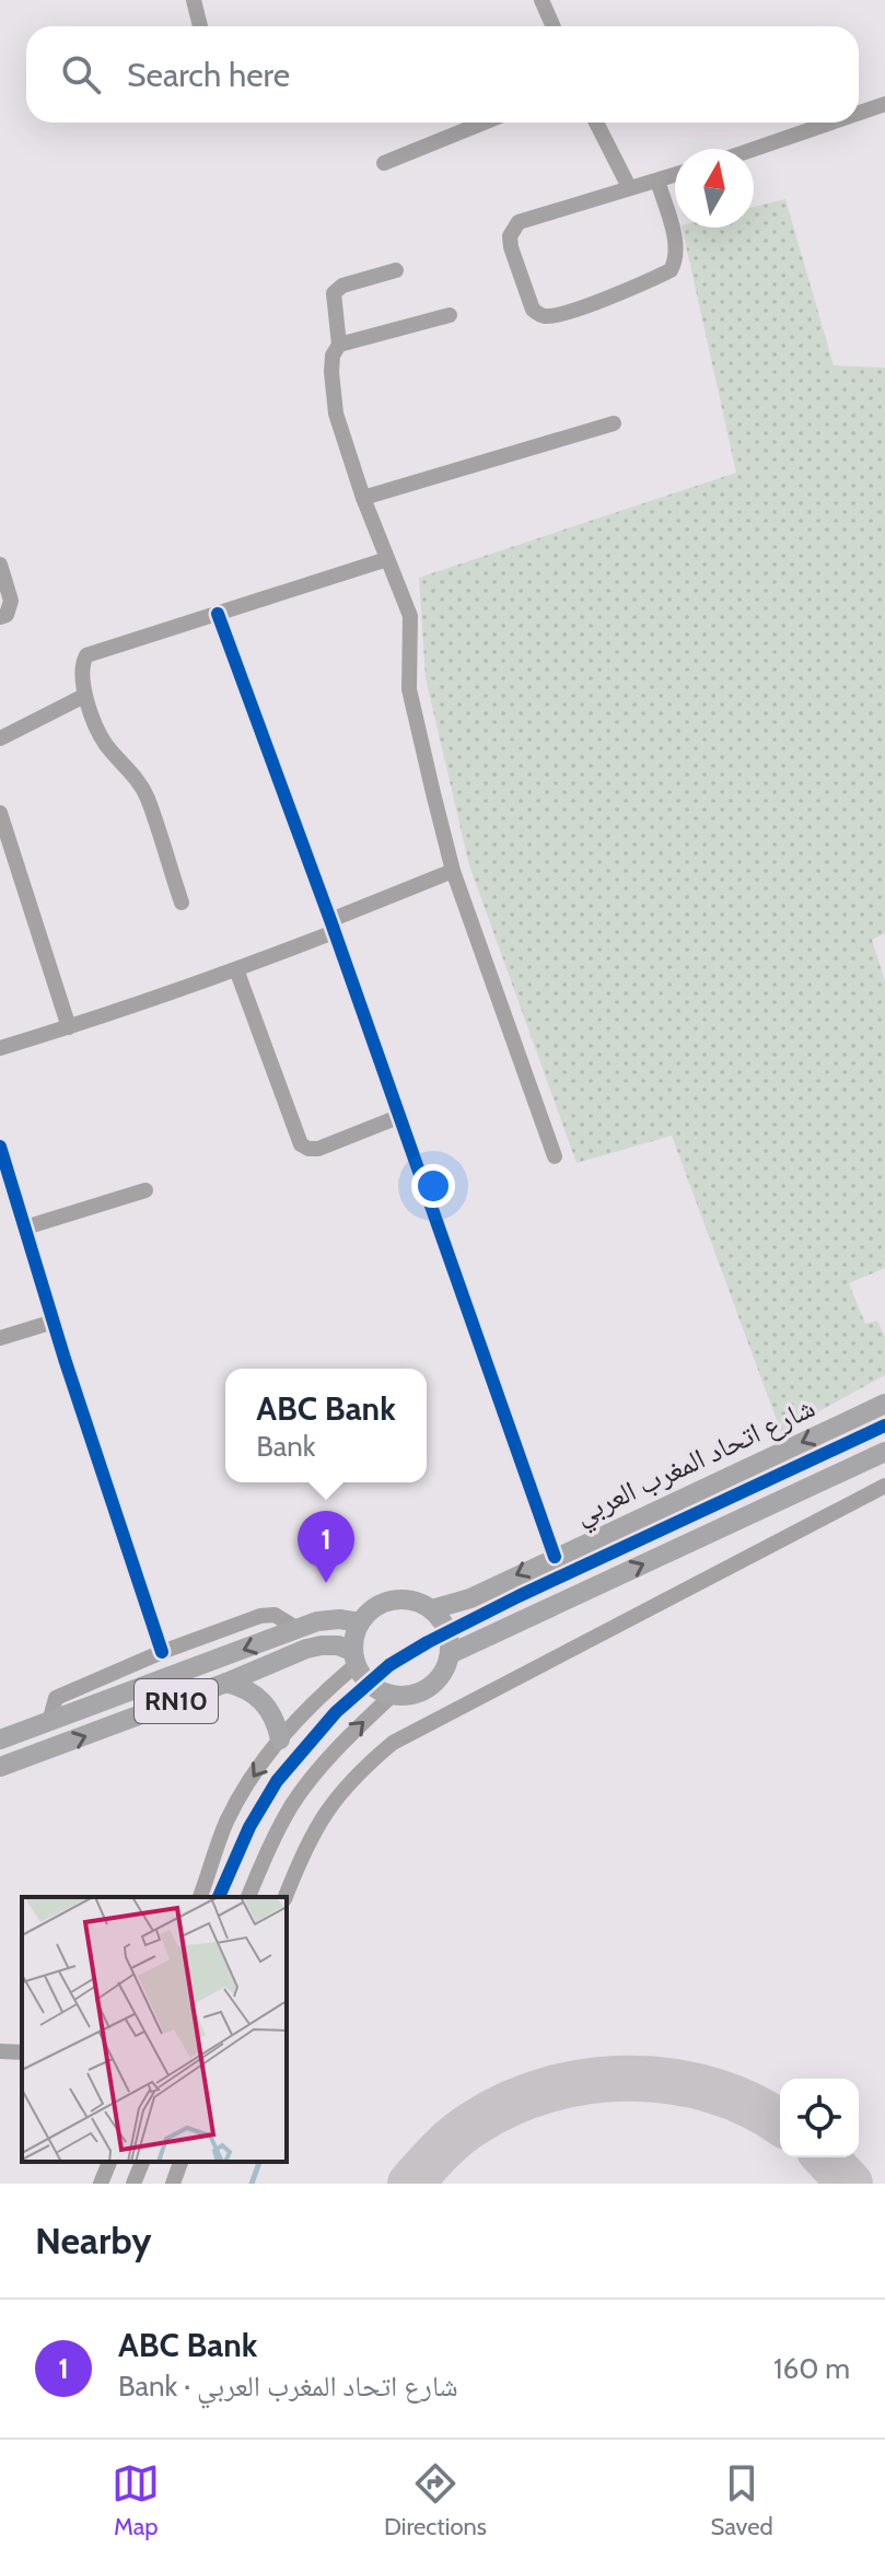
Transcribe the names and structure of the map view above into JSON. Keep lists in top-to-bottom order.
{
  "streets": {
    "main road": ["شارع اتحاد المغرب العربي", "RN10"]
  },
  "crossings": [
    ["شارع اتحاد المغرب العربي", "RN10"]
  ],
  "north": "top",
  "page": {
    "search": "Search here",
    "popup": ["ABC Bank", "Bank"],
    "pins": "1",
    "heading": "Nearby",
    "list": [
      {
        "mark": "1",
        "name": "ABC Bank",
        "note": "Bank · شارع اتحاد المغرب العربي",
        "value": "160 m"
      }
    ],
    "nav": ["Map", "Directions", "Saved"]
  }
}
